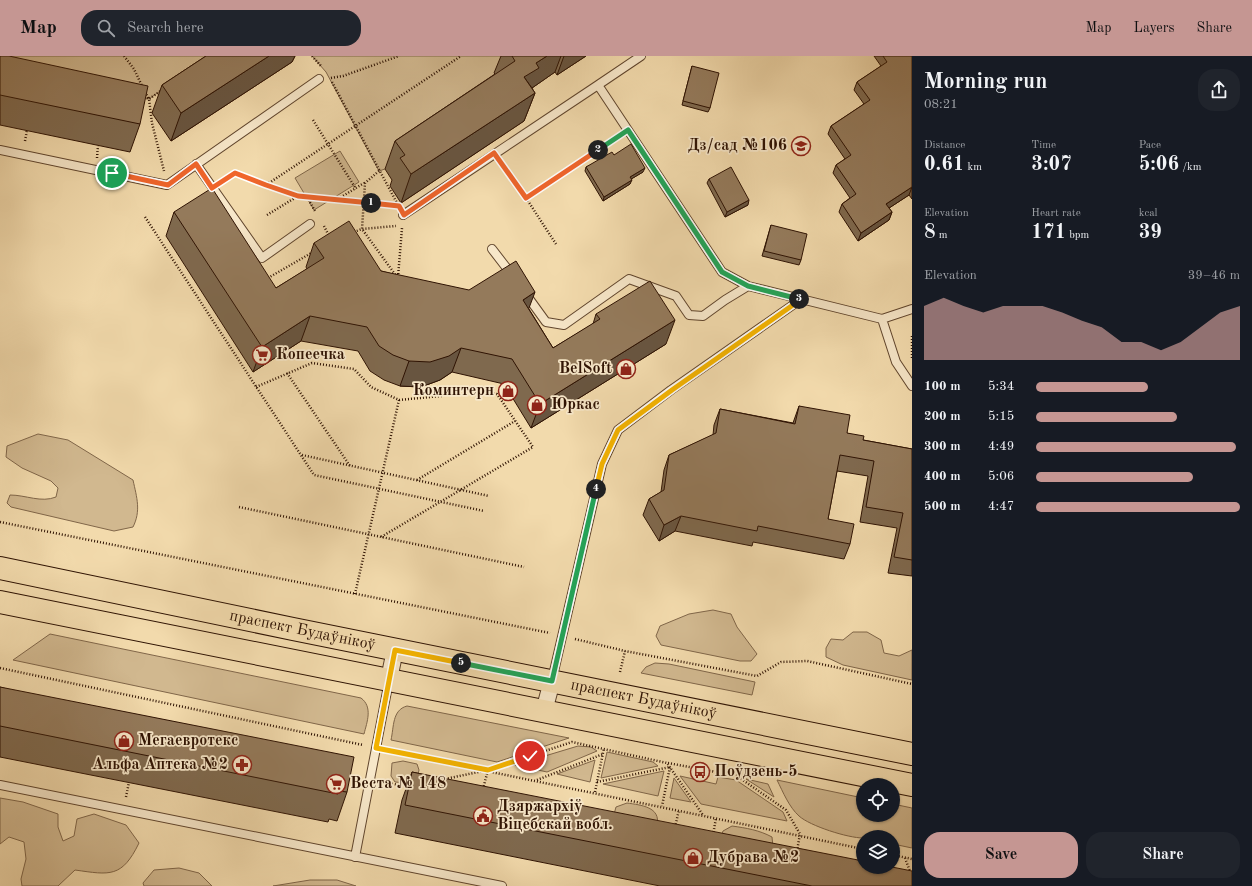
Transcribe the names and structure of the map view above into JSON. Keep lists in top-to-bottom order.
{
  "streets": {
    "main road": ["праспект Будаўнікоў"]
  },
  "places": {
    "school or university": ["Дз/сад №106"],
    "supermarket": ["Копеечка", "Веста № 148"],
    "shop": [
      "BelSoft",
      "Коминтерн",
      "Юркас",
      "Мегаевротекс",
      "Дубрава №2"
    ],
    "pharmacy": ["Альфа Аптека №2"],
    "bus stop": ["Поўдзень-5"],
    "public building": ["Дзяржархіў Віцебскай вобл."]
  },
  "page": {
    "header": "Map",
    "search": "Search here",
    "nav": ["Map", "Layers", "Share"],
    "heading": ["Morning run", "08:21"],
    "stats": [
      ["Distance", "0.61 km"],
      ["Time", "3:07"],
      ["Pace", "5:06 /km"],
      ["Elevation", "8 m"],
      ["Heart rate", "171 bpm"],
      ["kcal", "39"]
    ],
    "pins": [
      "2",
      "1",
      "3",
      "4",
      "5"
    ],
    "chart": ["Elevation", "39–46 m"],
    "list": [
      {
        "name": "100 m",
        "note": "5:34"
      },
      {
        "name": "200 m",
        "note": "5:15"
      },
      {
        "name": "300 m",
        "note": "4:49"
      },
      {
        "name": "400 m",
        "note": "5:06"
      },
      {
        "name": "500 m",
        "note": "4:47"
      }
    ],
    "buttons": ["Save", "Share"]
  }
}
